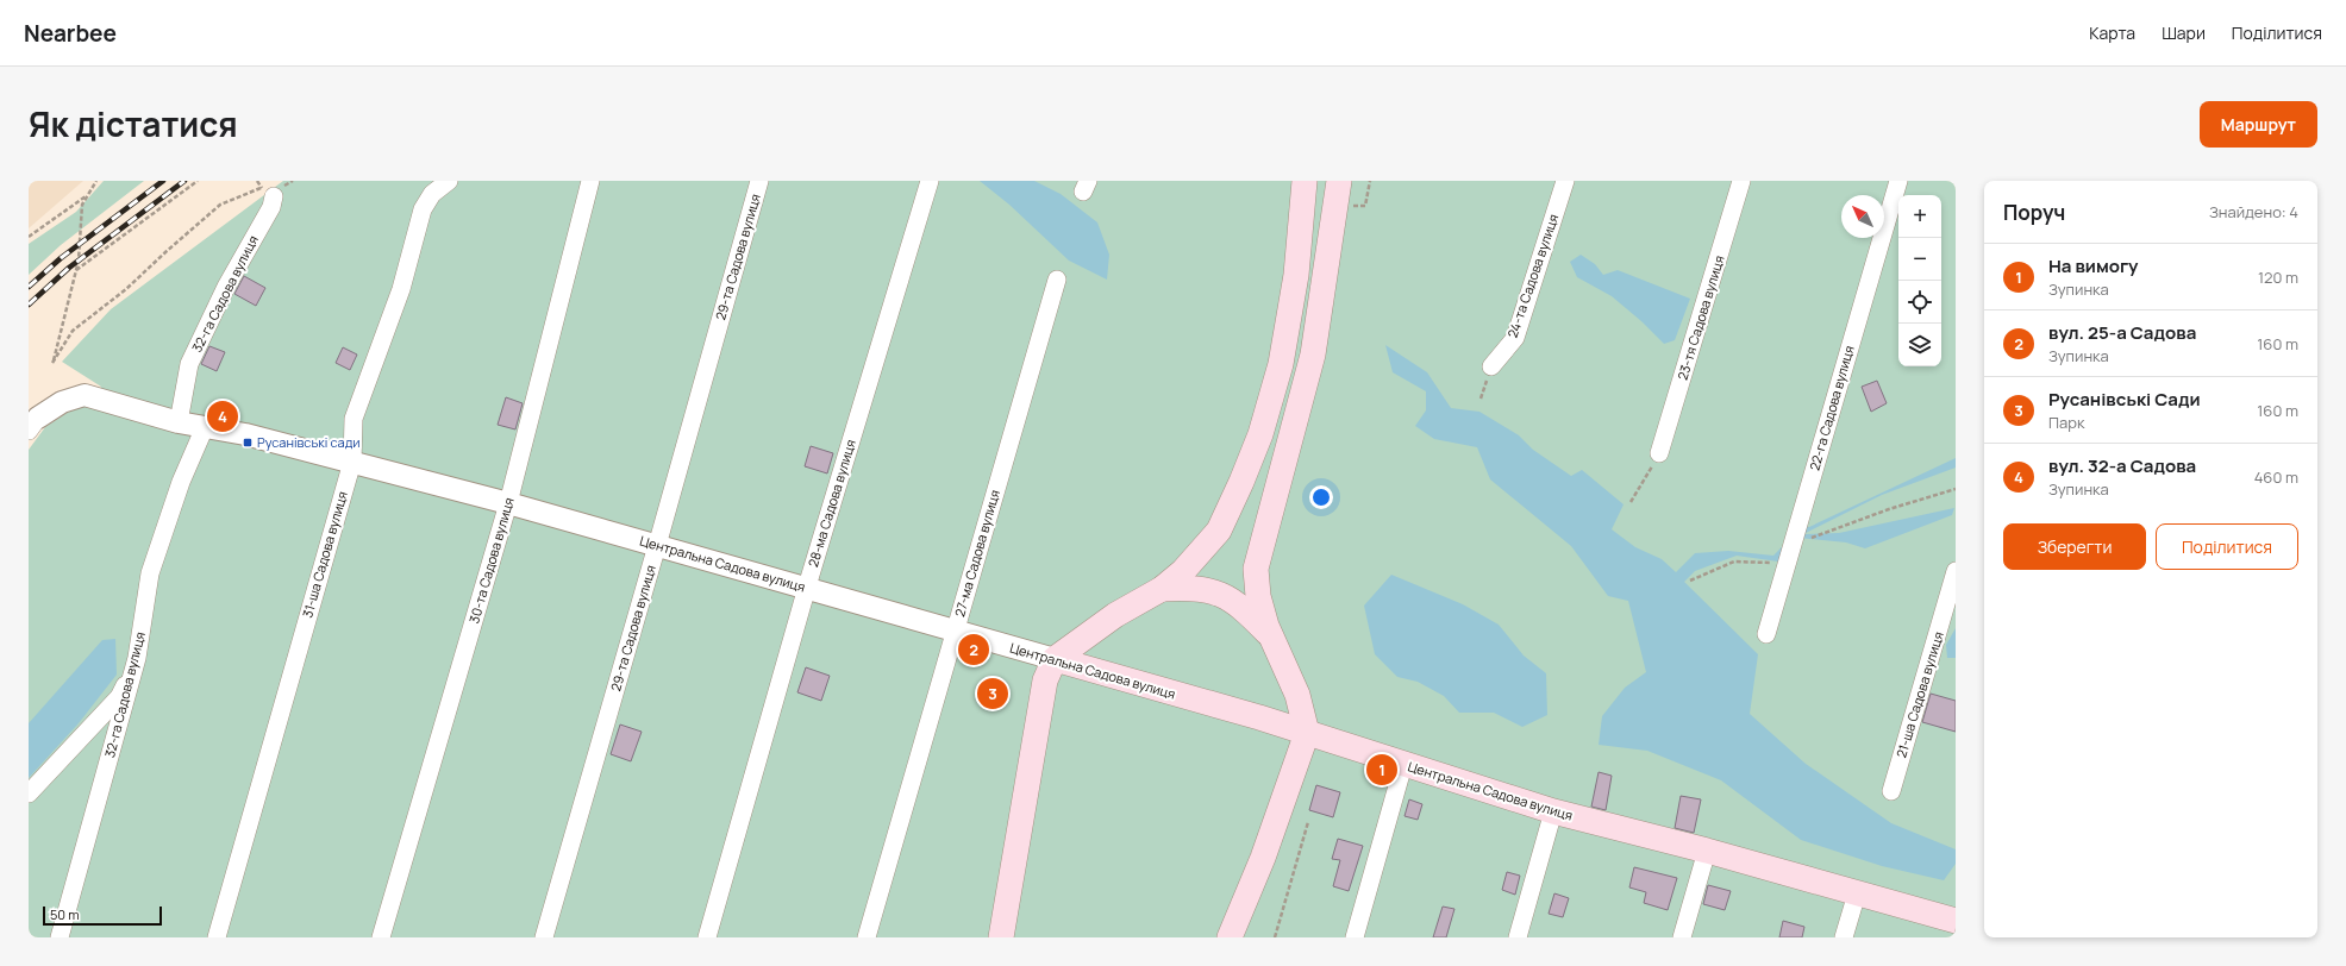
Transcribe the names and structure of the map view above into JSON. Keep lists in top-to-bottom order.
{
  "streets": {
    "main road": ["Центральна Садова вулиця"],
    "street": [
      "29-та Садова вулиця",
      "24-та Садова вулиця",
      "32-га Садова вулиця",
      "23-тя Садова вулиця",
      "22-га Садова вулиця",
      "28-ма Садова вулиця",
      "27-ма Садова вулиця",
      "31-ша Садова вулиця",
      "30-та Садова вулиця",
      "21-ша Садова вулиця"
    ]
  },
  "crossings": [
    ["29-та Садова вулиця", "Центральна Садова вулиця"],
    ["32-га Садова вулиця", "Центральна Садова вулиця"],
    ["28-ма Садова вулиця", "Центральна Садова вулиця"],
    ["27-ма Садова вулиця", "Центральна Садова вулиця"],
    ["31-ша Садова вулиця", "Центральна Садова вулиця"],
    ["30-та Садова вулиця", "Центральна Садова вулиця"]
  ],
  "places": {
    "transit": ["Русанівські сади"]
  },
  "scale_bar": "50 m",
  "north": "top left",
  "page": {
    "header": "Nearbee",
    "nav": ["Карта", "Шари", "Поділитися"],
    "title": "Як дістатися",
    "buttons": [
      "Маршрут",
      ["Зберегти", "Поділитися"]
    ],
    "heading": ["Поруч", "Знайдено: 4"],
    "map_buttons": ["+", "−"],
    "list": [
      {
        "mark": "1",
        "name": "На вимогу",
        "note": "Зупинка",
        "value": "120 m"
      },
      {
        "mark": "2",
        "name": "вул. 25-а Садова",
        "note": "Зупинка",
        "value": "160 m"
      },
      {
        "mark": "3",
        "name": "Русанівські Сади",
        "note": "Парк",
        "value": "160 m"
      },
      {
        "mark": "4",
        "name": "вул. 32-а Садова",
        "note": "Зупинка",
        "value": "460 m"
      }
    ],
    "pins": [
      "4",
      "2",
      "3",
      "1"
    ],
    "scale": "50 m"
  }
}
